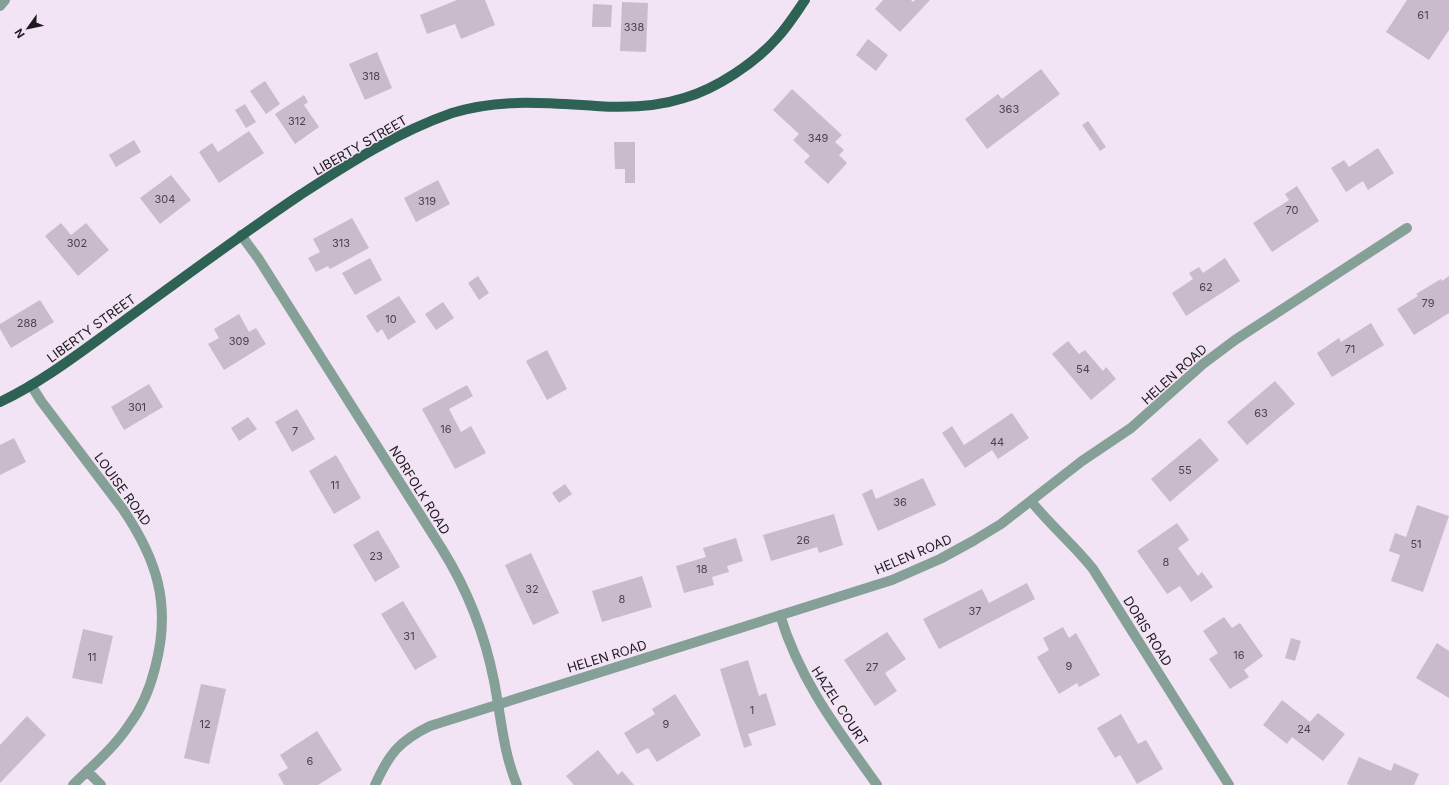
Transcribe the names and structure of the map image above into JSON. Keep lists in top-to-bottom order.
{
  "streets": {
    "main road": ["LIBERTY STREET"],
    "street": [
      "HELEN ROAD",
      "LOUISE ROAD",
      "NORFOLK ROAD",
      "DORIS ROAD",
      "HAZEL COURT"
    ]
  },
  "crossings": [
    ["LIBERTY STREET", "LOUISE ROAD"],
    ["LIBERTY STREET", "NORFOLK ROAD"],
    ["HELEN ROAD", "NORFOLK ROAD"],
    ["HELEN ROAD", "DORIS ROAD"],
    ["HELEN ROAD", "HAZEL COURT"]
  ],
  "house_numbers": [
    "61",
    "338",
    "318",
    "363",
    "312",
    "349",
    "304",
    "319",
    "70",
    "302",
    "313",
    "62",
    "79",
    "10",
    "288",
    "309",
    "71",
    "54",
    "301",
    "63",
    "16",
    "7",
    "44",
    "55",
    "11",
    "36",
    "26",
    "51",
    "23",
    "8",
    "18",
    "32",
    "8",
    "37",
    "31",
    "16",
    "11",
    "9",
    "27",
    "1",
    "12",
    "9",
    "24",
    "6"
  ],
  "north": "bottom left"
}
